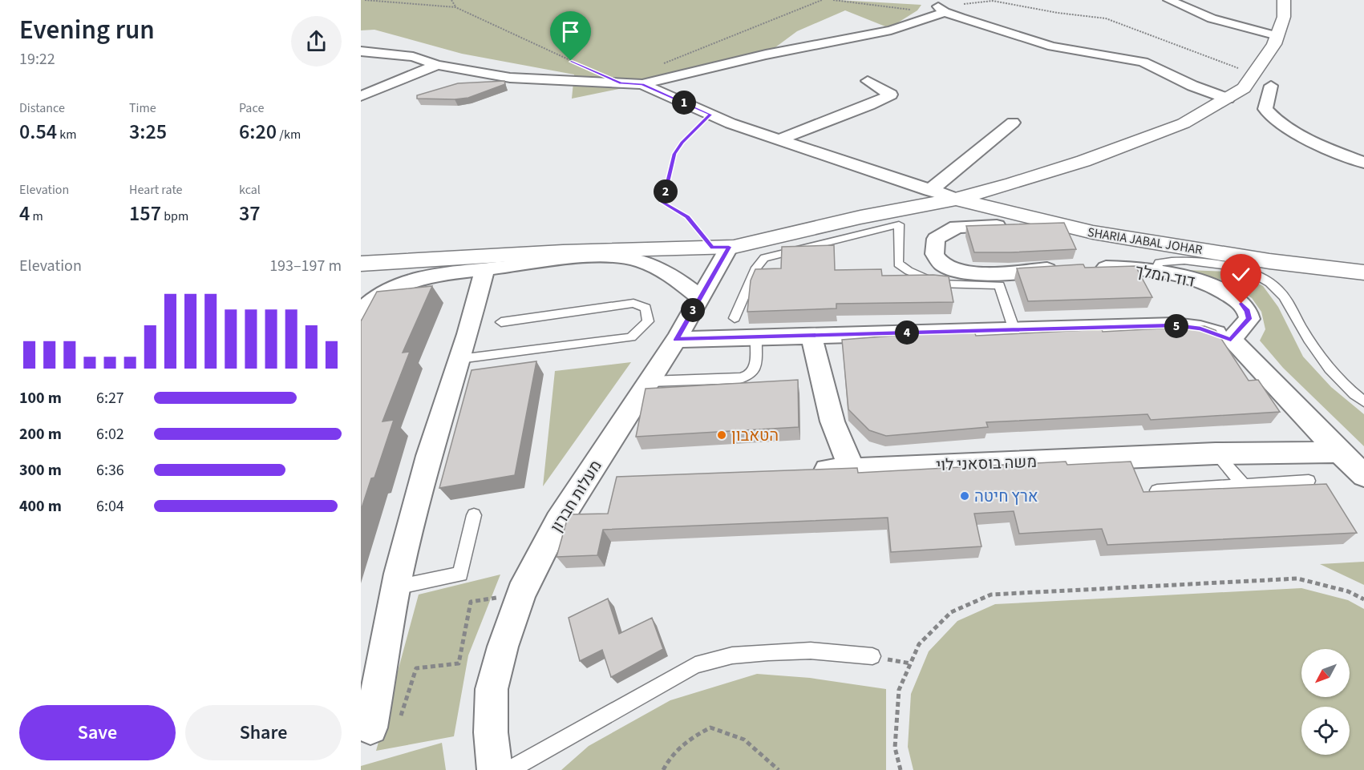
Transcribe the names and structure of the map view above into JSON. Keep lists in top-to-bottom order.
{
  "streets": {
    "street": [
      "SHARIA JABAL JOHAR",
      "דוד המלך",
      "משה בוסאני לוי",
      "מעלות חברון"
    ]
  },
  "places": ["הטאבון", "ארץ חיטה"],
  "north": "bottom left",
  "page": {
    "heading": ["Evening run", "19:22"],
    "stats": [
      ["Distance", "0.54 km"],
      ["Time", "3:25"],
      ["Pace", "6:20 /km"],
      ["Elevation", "4 m"],
      ["Heart rate", "157 bpm"],
      ["kcal", "37"]
    ],
    "pins": [
      "1",
      "2",
      "3",
      "5",
      "4"
    ],
    "chart": ["Elevation", "193–197 m"],
    "list": [
      {
        "name": "100 m",
        "note": "6:27"
      },
      {
        "name": "200 m",
        "note": "6:02"
      },
      {
        "name": "300 m",
        "note": "6:36"
      },
      {
        "name": "400 m",
        "note": "6:04"
      }
    ],
    "buttons": ["Save", "Share"]
  }
}
